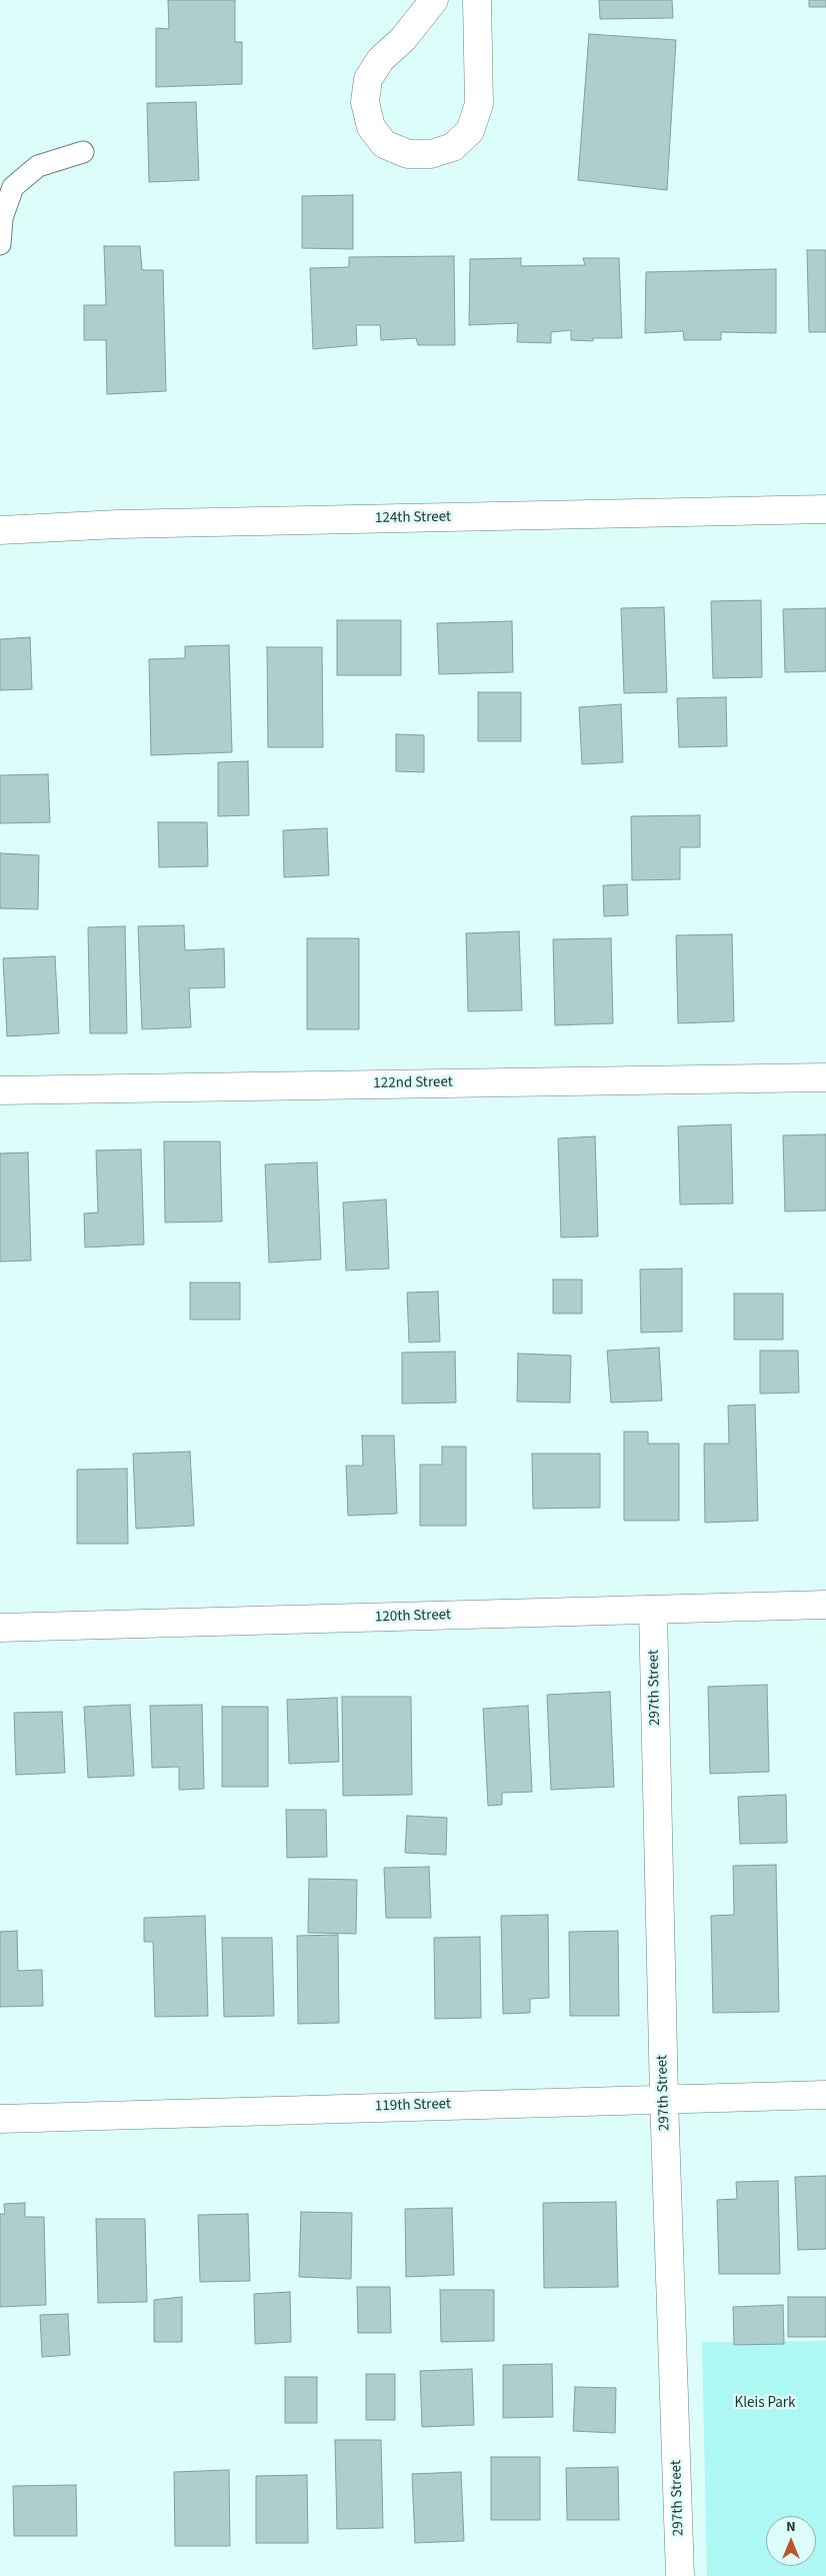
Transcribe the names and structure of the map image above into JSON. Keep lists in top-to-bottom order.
{
  "streets": {
    "street": [
      "124th Street",
      "122nd Street",
      "120th Street",
      "297th Street",
      "119th Street"
    ]
  },
  "crossings": [
    ["120th Street", "297th Street"],
    ["297th Street", "119th Street"]
  ],
  "parks": ["Kleis Park"],
  "north": "top"
}
